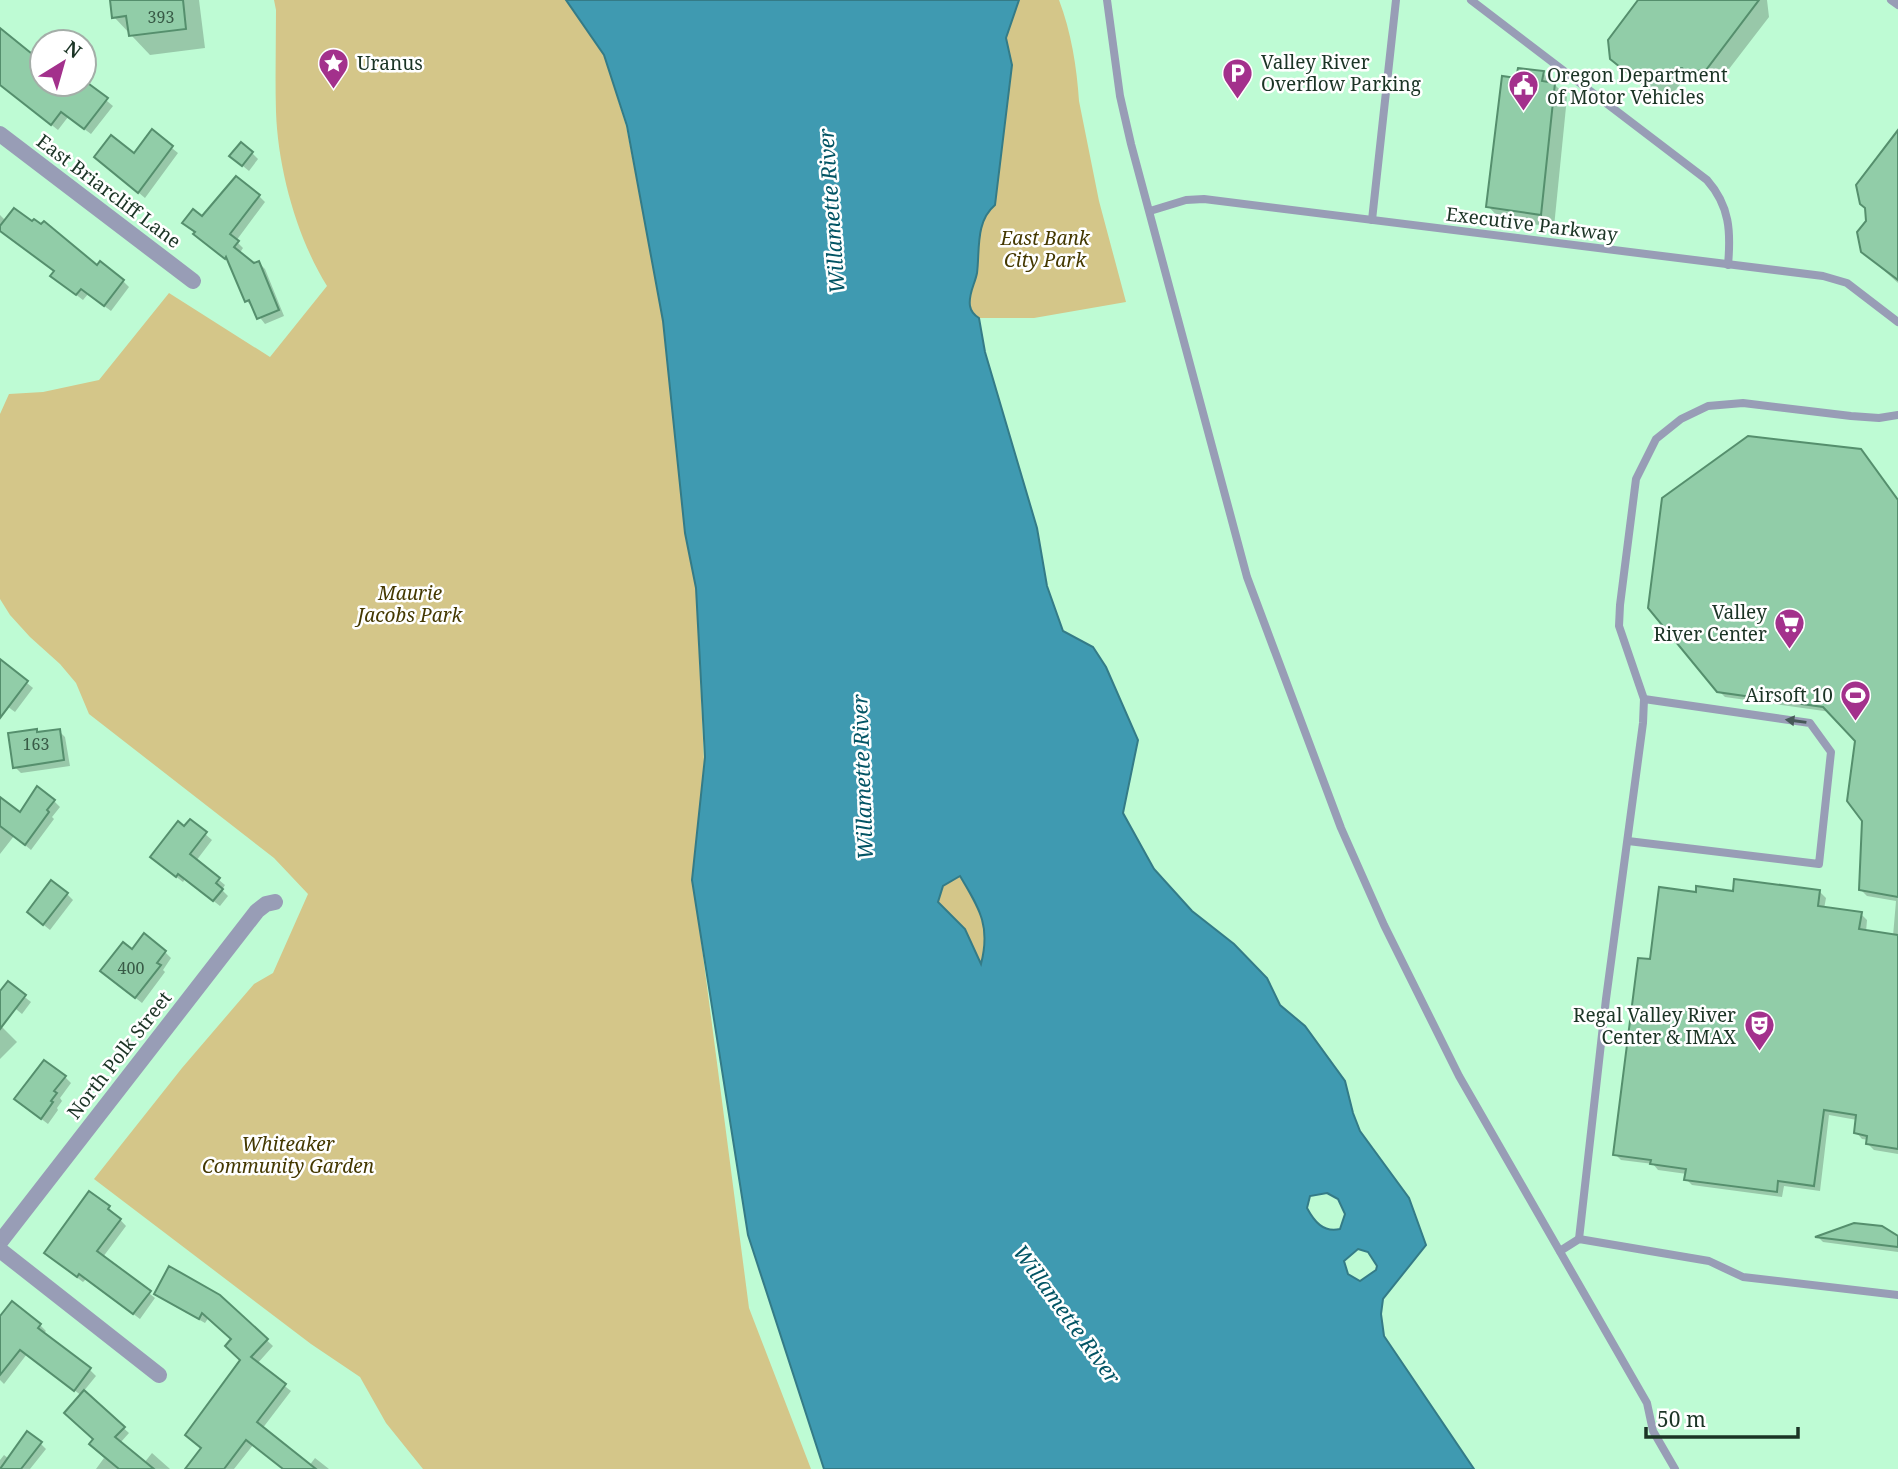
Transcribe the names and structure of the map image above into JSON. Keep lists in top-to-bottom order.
{
  "streets": {
    "street": ["East Briarcliff Lane", "North Polk Street"],
    "lane": ["Executive Parkway"]
  },
  "water": ["Willamette River"],
  "parks": ["East Bank City Park", "Maurie Jacobs Park", "Whiteaker Community Garden"],
  "places": {
    "place": ["Uranus"],
    "parking": ["Valley River Overflow Parking"],
    "public building": ["Oregon Department of Motor Vehicles"],
    "supermarket": ["Valley River Center"],
    "sports": ["Airsoft 10"],
    "theatre": ["Regal Valley River Center & IMAX"]
  },
  "house_numbers": ["393", "163", "400"],
  "scale_bar": "50 m",
  "north": "top right"
}
